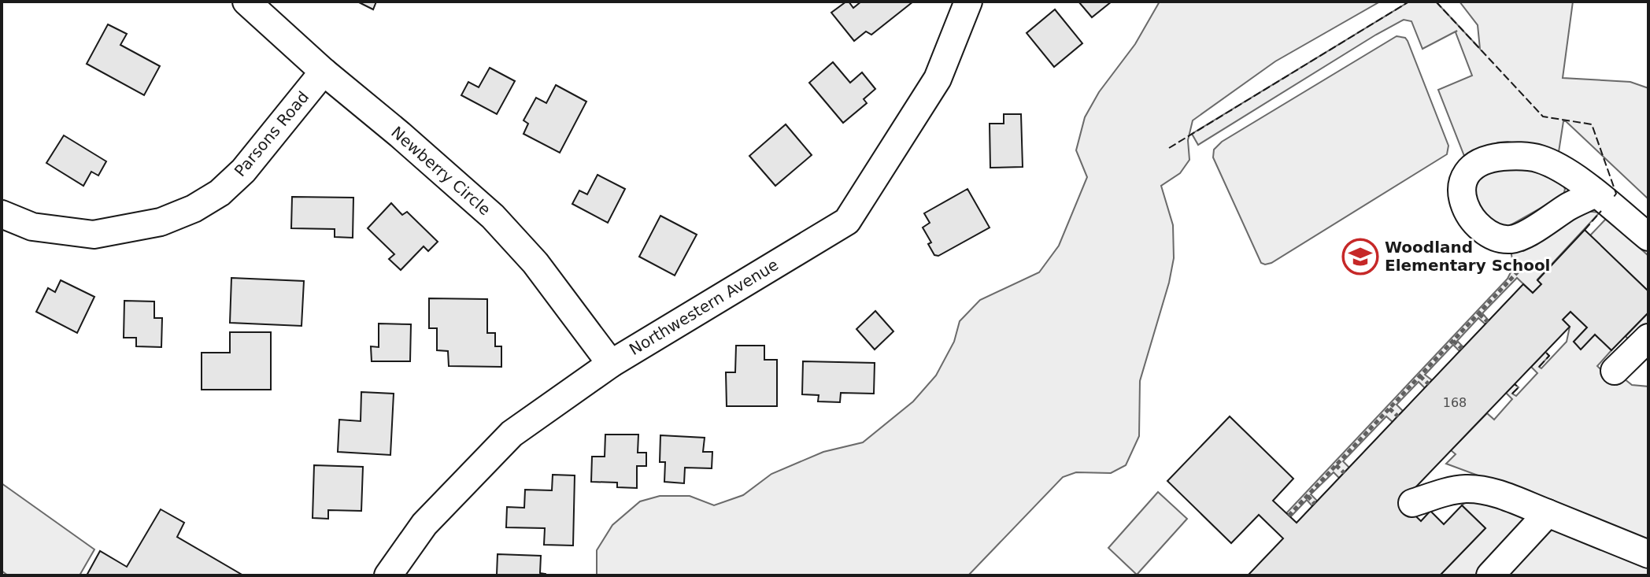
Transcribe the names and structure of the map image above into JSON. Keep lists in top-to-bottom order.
{
  "streets": {
    "street": ["Parsons Road", "Newberry Circle", "Northwestern Avenue"]
  },
  "crossings": [
    ["Parsons Road", "Newberry Circle"],
    ["Newberry Circle", "Northwestern Avenue"]
  ],
  "places": {
    "school or university": ["Woodland Elementary School"]
  },
  "house_numbers": ["168"]
}
